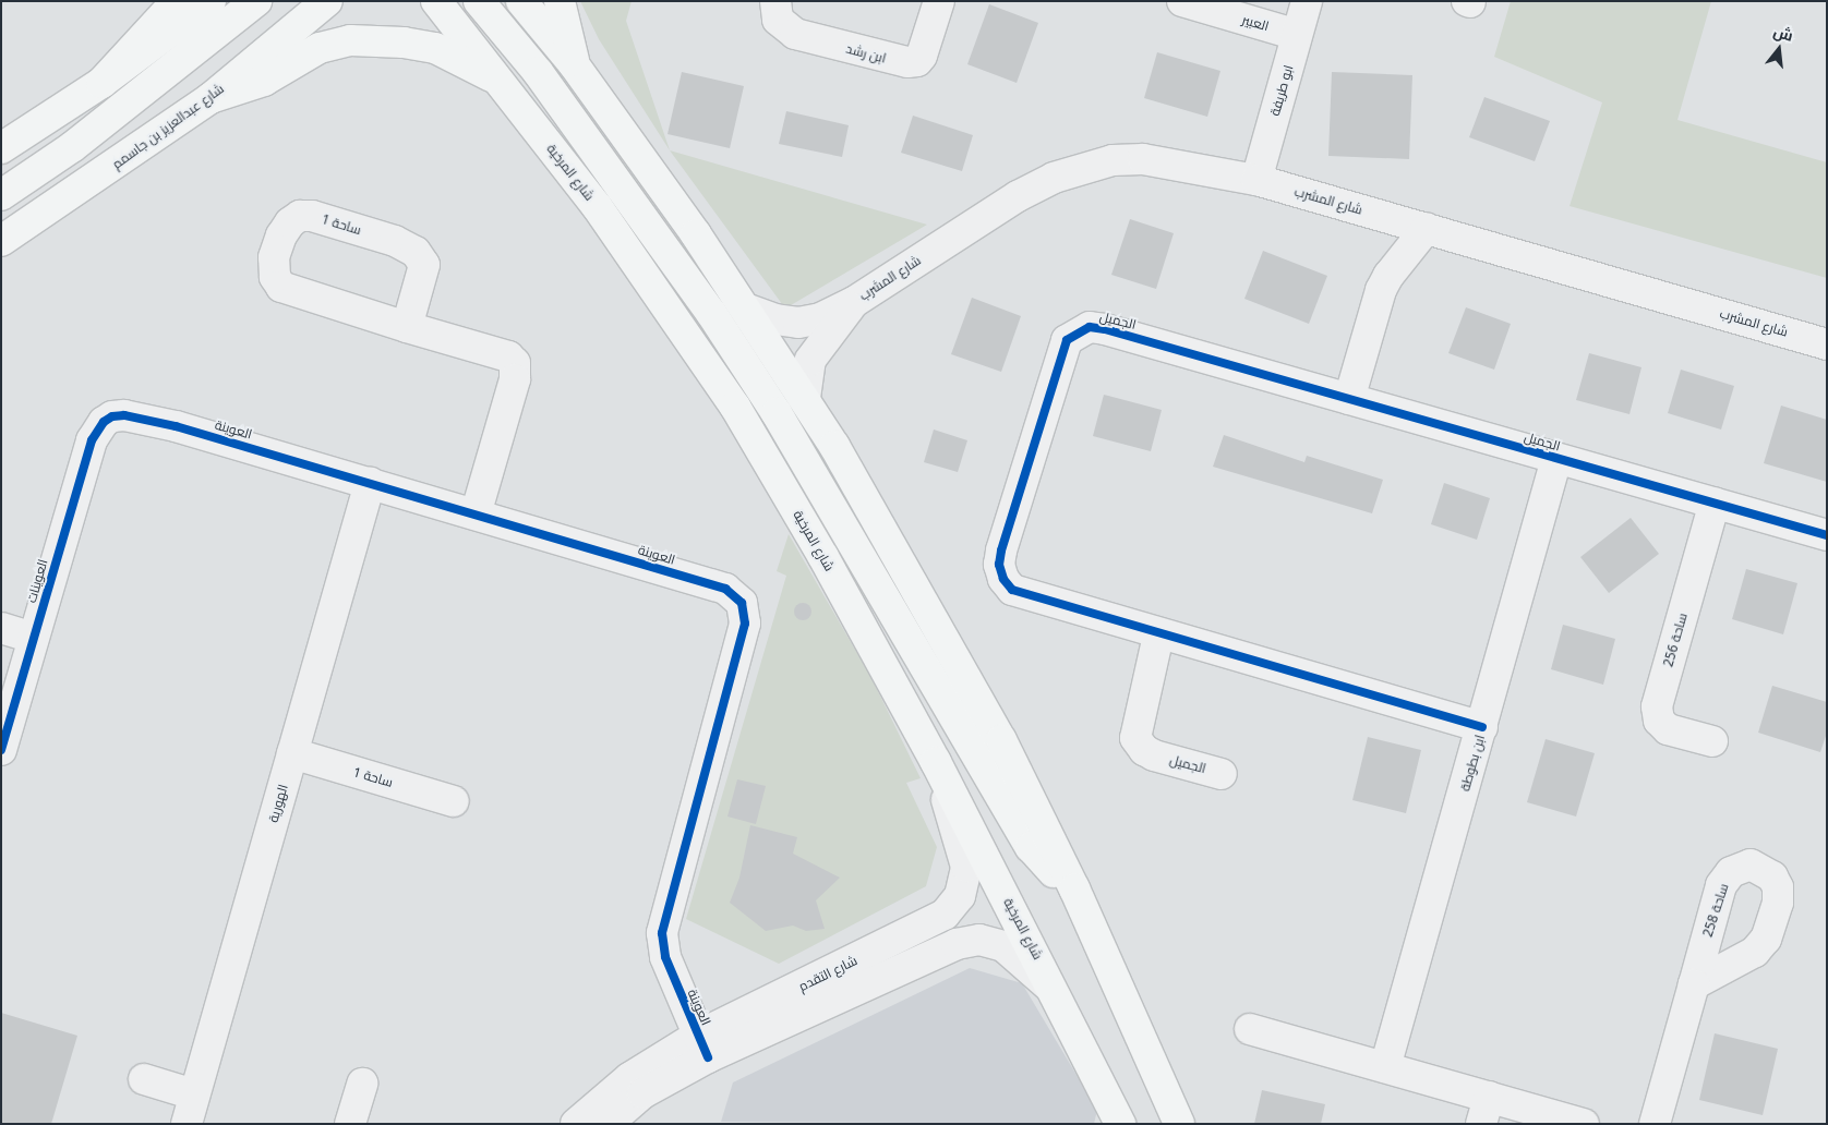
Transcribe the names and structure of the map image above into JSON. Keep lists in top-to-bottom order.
{
  "streets": {
    "main road": ["شارع عبدالعزيز بن جاسمم", "شارع المرخية"],
    "street": [
      "العبير",
      "ابن رشد",
      "ابو طريفة",
      "شارع المشرب",
      "ساحة 1",
      "الجميل",
      "العوينة",
      "العوينات",
      "ساحة 256",
      "ابن بطوطة",
      "الهورية",
      "شارع التقدم"
    ]
  },
  "crossings": [
    ["العبير", "ابو طريفة"],
    ["ابو طريفة", "شارع المشرب"],
    ["شارع المرخية", "شارع التقدم"],
    ["ساحة 1", "العوينة"],
    ["ساحة 1", "الهورية"],
    ["الجميل", "ساحة 256"],
    ["الجميل", "ابن بطوطة"],
    ["العوينة", "العوينات"],
    ["العوينة", "الهورية"],
    ["العوينة", "شارع التقدم"]
  ],
  "north": "top"
}
